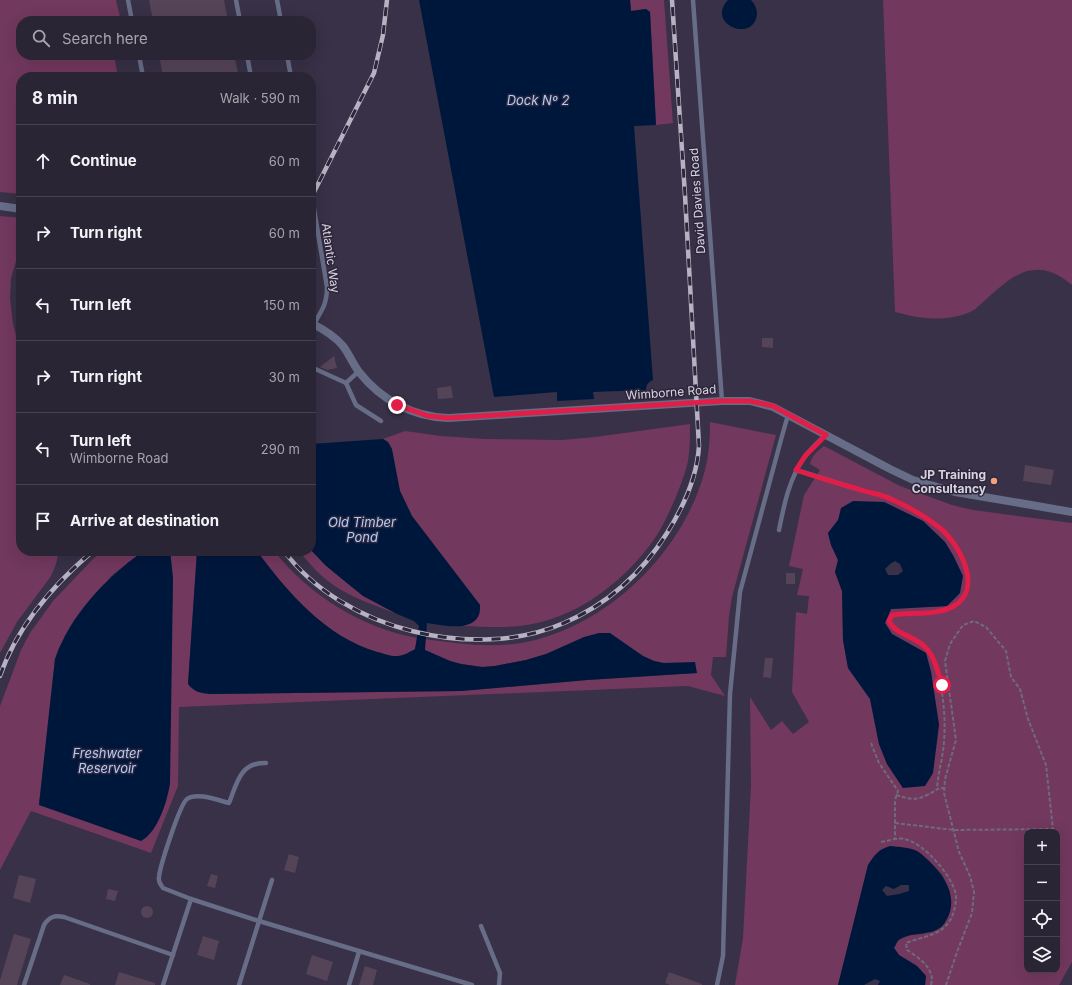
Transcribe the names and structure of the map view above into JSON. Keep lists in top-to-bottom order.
{
  "streets": {
    "street": ["Wimborne Road"],
    "lane": ["David Davies Road", "Atlantic Way"]
  },
  "crossings": [
    ["David Davies Road", "Wimborne Road"]
  ],
  "water": ["Dock Nº 2", "Old Timber Pond", "Freshwater Reservoir"],
  "places": ["JP Training Consultancy"],
  "page": {
    "search": "Search here",
    "heading": ["8 min", "Walk · 590 m"],
    "list": [
      ["Continue", "60 m"],
      ["Turn right", "60 m"],
      ["Turn left", "150 m"],
      ["Turn right", "30 m"],
      ["Turn left", "Wimborne Road", "290 m"],
      "Arrive at destination"
    ],
    "map_buttons": ["+", "−"]
  }
}
